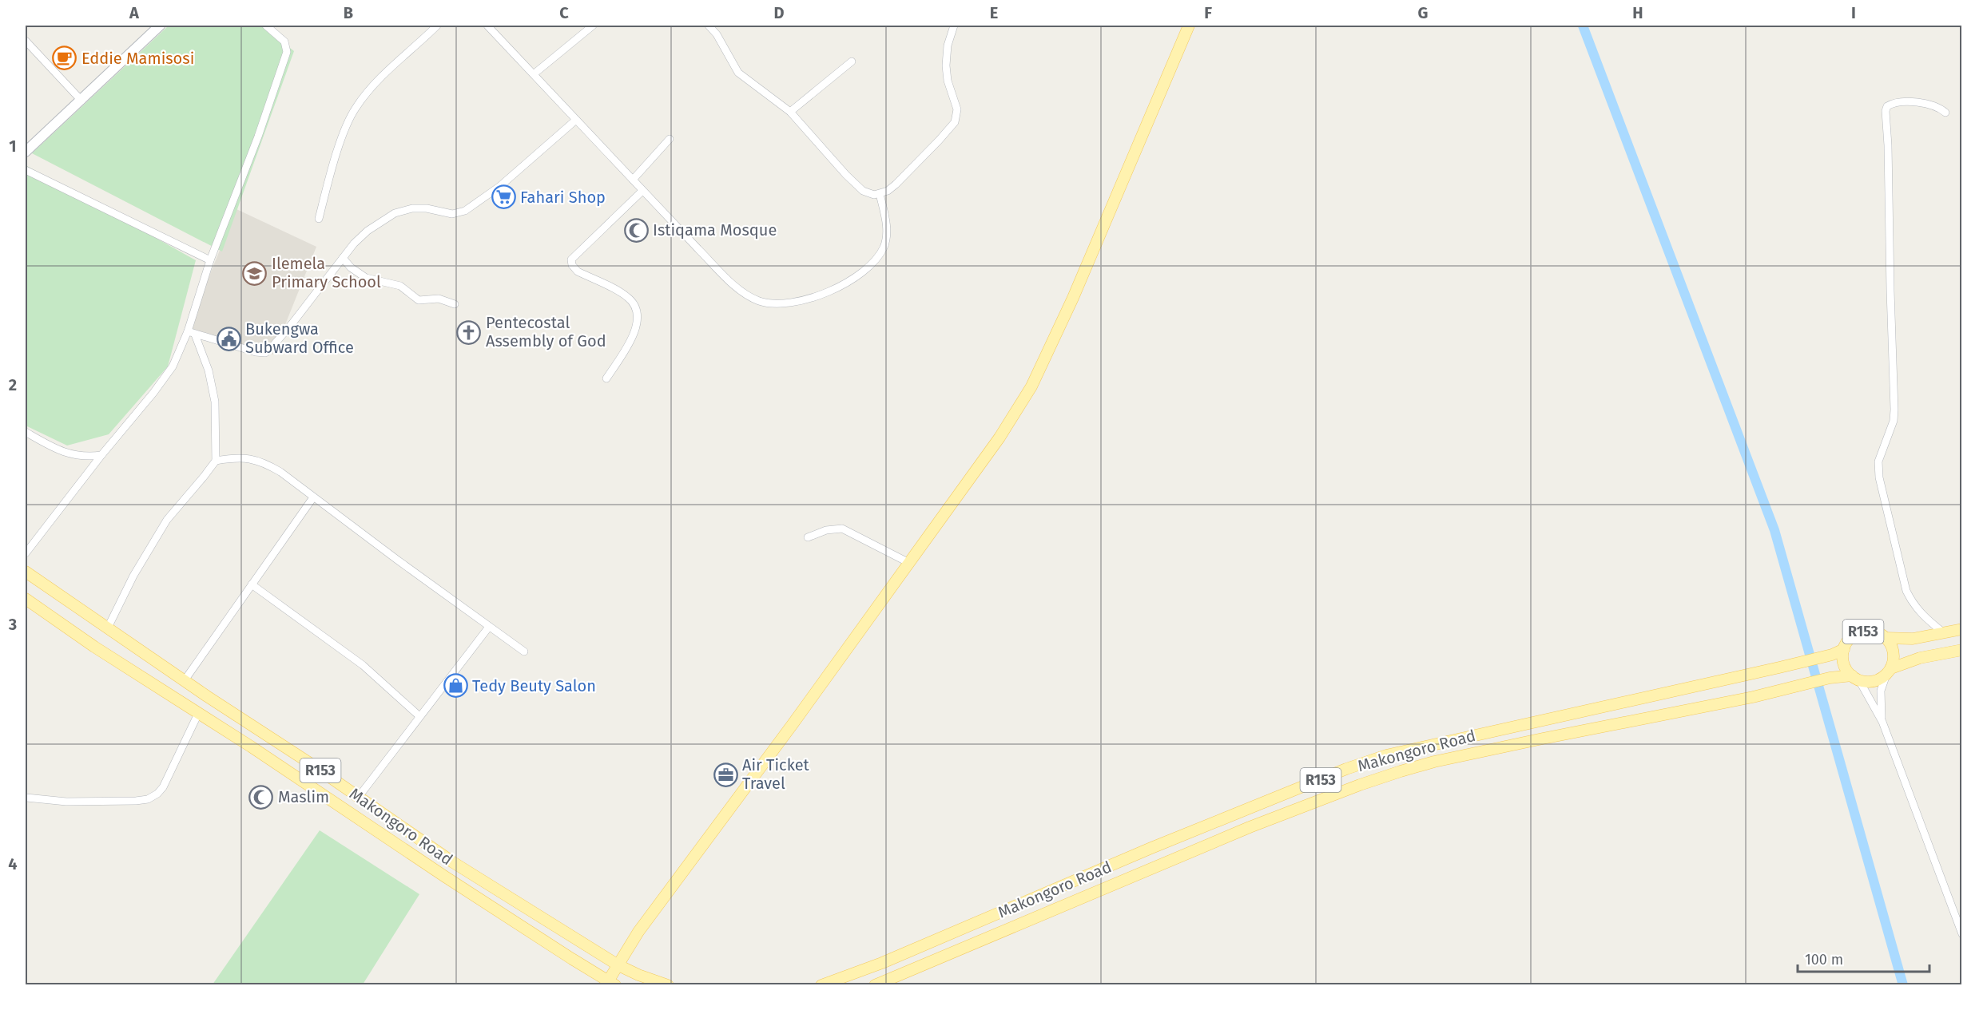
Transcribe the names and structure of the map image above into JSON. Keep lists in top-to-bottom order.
{
  "streets": {
    "main road": ["R153", "Makongoro Road"]
  },
  "crossings": [
    ["R153", "Makongoro Road"]
  ],
  "places": {
    "cafe": ["Eddie Mamisosi"],
    "supermarket": ["Fahari Shop"],
    "mosque": ["Istiqama Mosque", "Maslim"],
    "school or university": ["Ilemela Primary School"],
    "church": ["Pentecostal Assembly of God"],
    "public building": ["Bukengwa Subward Office"],
    "shop": ["Tedy Beuty Salon"],
    "office": ["Air Ticket Travel"]
  },
  "scale_bar": "100 m",
  "grid": {
    "columns": [
      "A",
      "B",
      "C",
      "D",
      "E",
      "F",
      "G",
      "H",
      "I"
    ],
    "rows": [
      "1",
      "2",
      "3",
      "4"
    ]
  }
}
